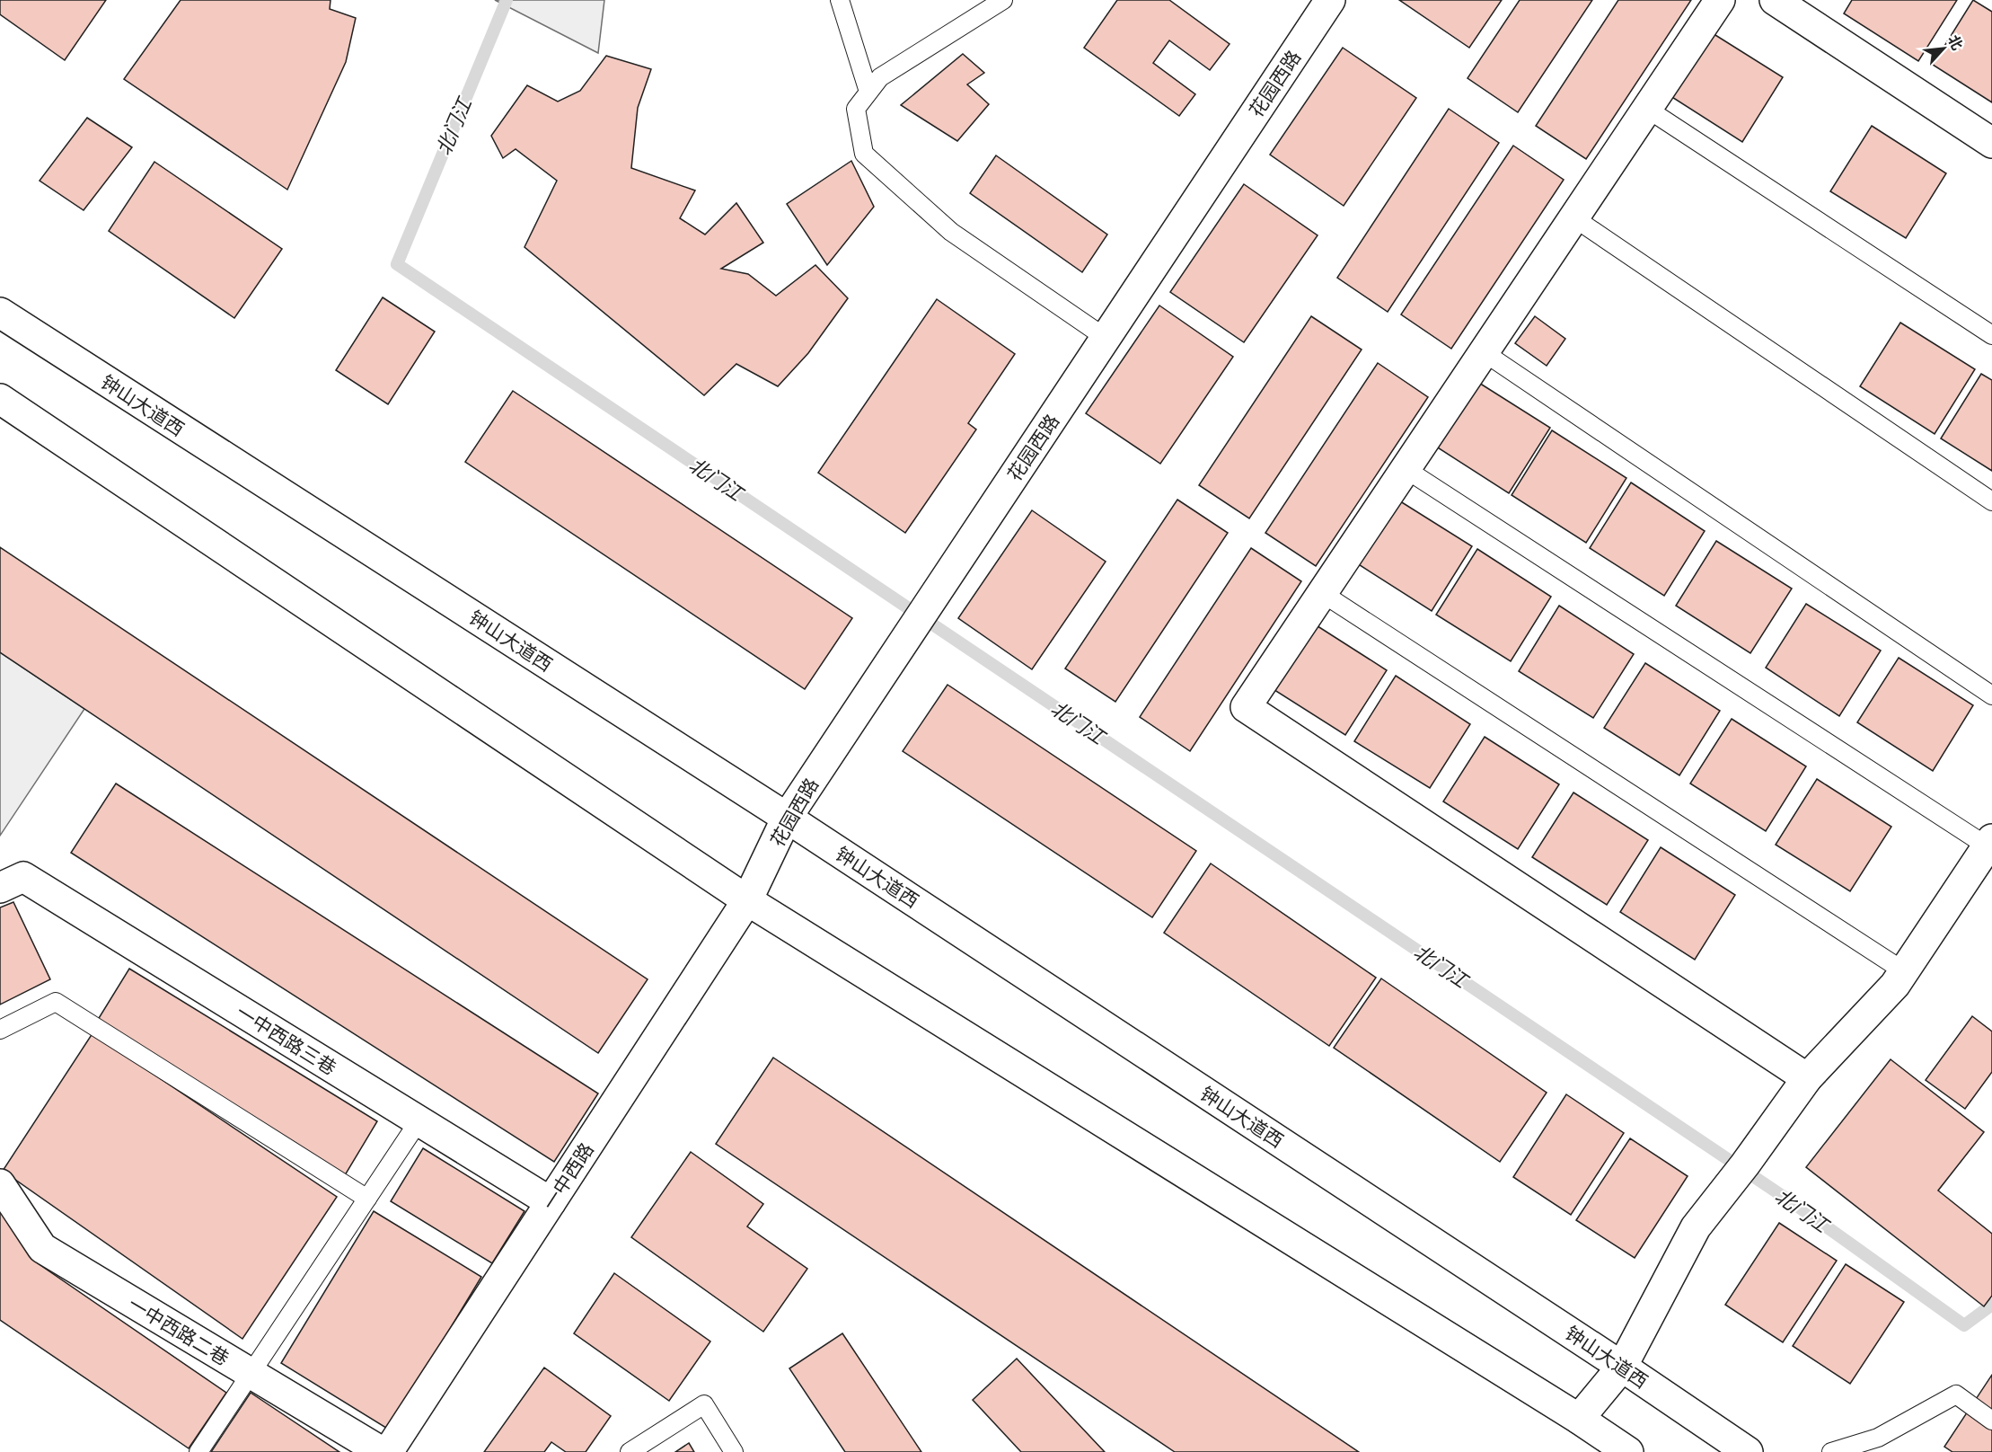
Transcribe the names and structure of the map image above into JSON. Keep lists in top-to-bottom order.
{
  "streets": {
    "main road": [
      "花园西路",
      "钟山大道西",
      "一中西路三巷",
      "一中西路",
      "一中西路二巷"
    ]
  },
  "crossings": [
    ["花园西路", "钟山大道西"],
    ["花园西路", "一中西路"],
    ["一中西路三巷", "一中西路"]
  ],
  "water": ["北门江"],
  "north": "top right"
}
